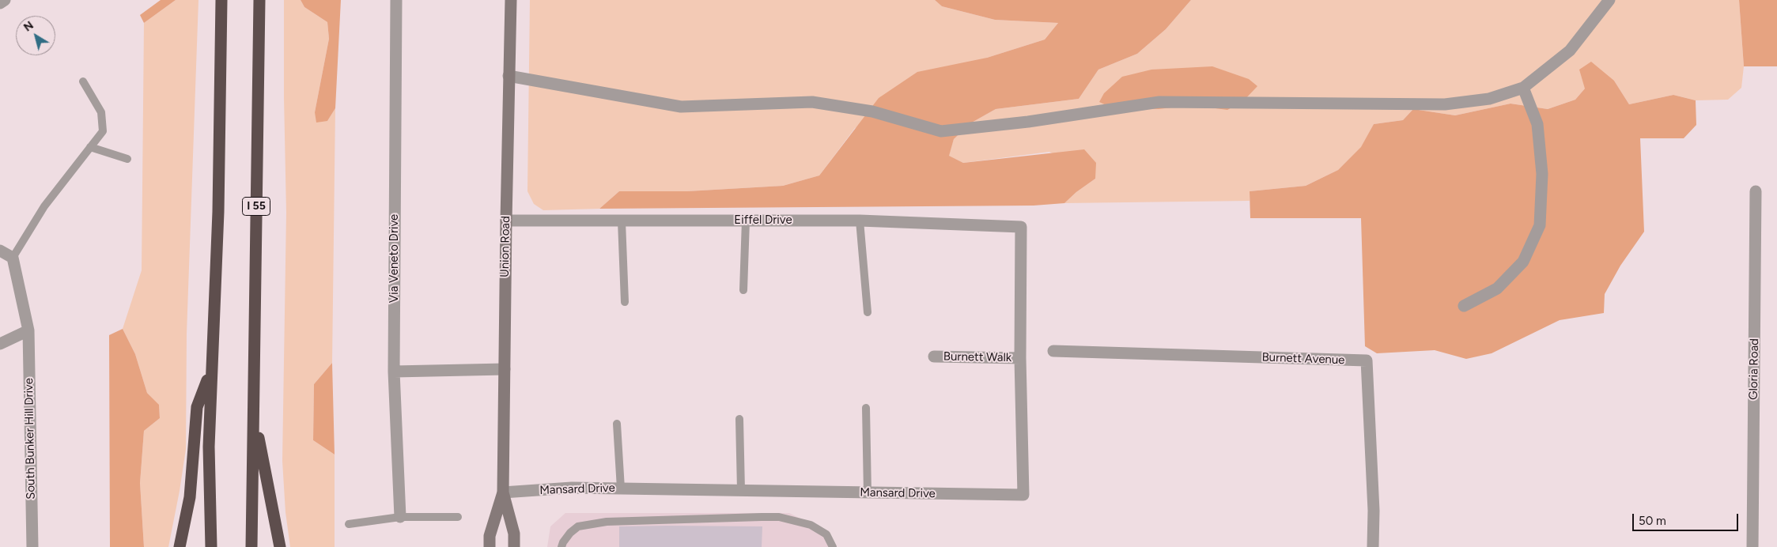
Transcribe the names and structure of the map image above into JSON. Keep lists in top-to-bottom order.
{
  "streets": {
    "highway": ["I 55"],
    "main road": ["Union Road"],
    "street": [
      "Eiffel Drive",
      "Via Veneto Drive",
      "Burnett Walk",
      "Burnett Avenue",
      "Gloria Road",
      "South Bunker Hill Drive",
      "Mansard Drive"
    ]
  },
  "crossings": [
    ["Eiffel Drive", "Union Road"],
    ["Eiffel Drive", "Mansard Drive"],
    ["Union Road", "Mansard Drive"],
    ["Burnett Walk", "Mansard Drive"]
  ],
  "scale_bar": "50 m",
  "north": "top left"
}
